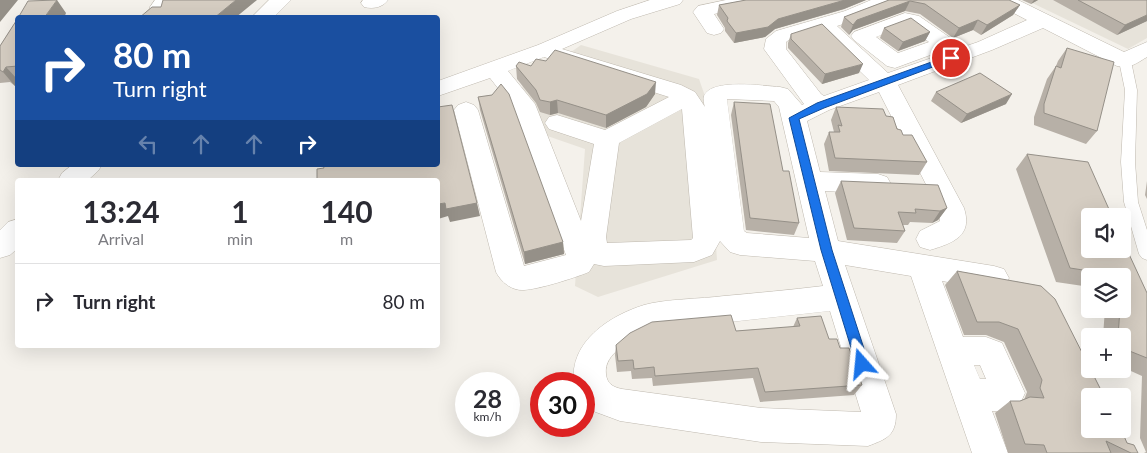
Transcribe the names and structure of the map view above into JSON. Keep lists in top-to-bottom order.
{
  "page": {
    "turn": ["80 m", "Turn right"],
    "eta": [
      "13:24",
      "Arrival",
      "1",
      "min",
      "140",
      "m"
    ],
    "map_buttons": ["+", "−"],
    "list": [
      {
        "name": "Turn right",
        "value": "80 m"
      }
    ],
    "speed": "28 km/h",
    "limit": "30"
  }
}
